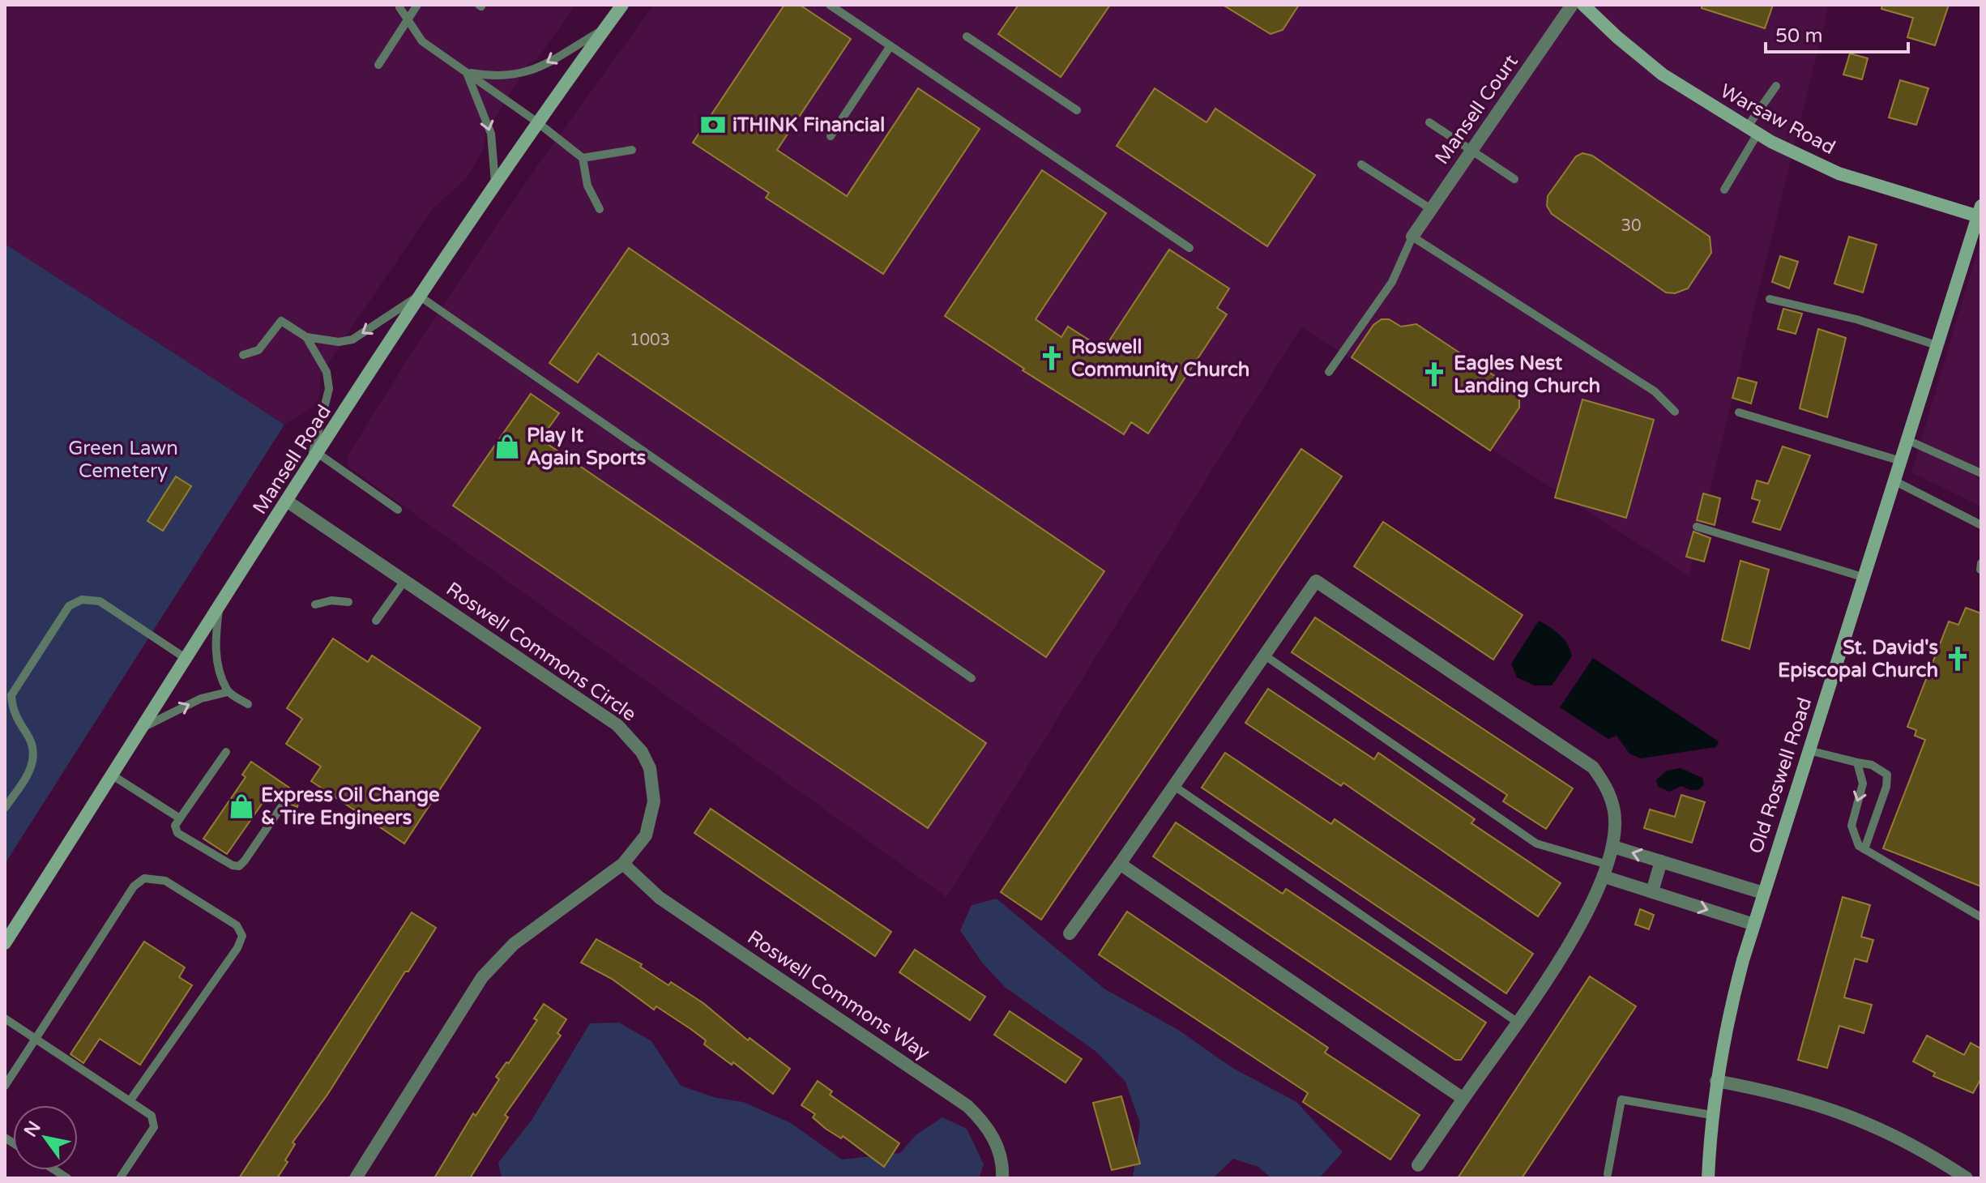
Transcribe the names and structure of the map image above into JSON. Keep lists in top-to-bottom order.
{
  "streets": {
    "street": [
      "Mansell Court",
      "Warsaw Road",
      "Mansell Road",
      "Roswell Commons Circle",
      "Old Roswell Road",
      "Roswell Commons Way"
    ]
  },
  "crossings": [
    ["Warsaw Road", "Old Roswell Road"],
    ["Mansell Road", "Roswell Commons Circle"],
    ["Roswell Commons Circle", "Roswell Commons Way"]
  ],
  "parks": ["Green Lawn Cemetery"],
  "places": {
    "bank": ["iTHINK Financial"],
    "church": ["Roswell Community Church", "Eagles Nest Landing Church", "St. David's Episcopal Church"],
    "shop": ["Play It Again Sports", "Express Oil Change & Tire Engineers"]
  },
  "house_numbers": ["30", "1003"],
  "scale_bar": "50 m",
  "north": "top left"
}
